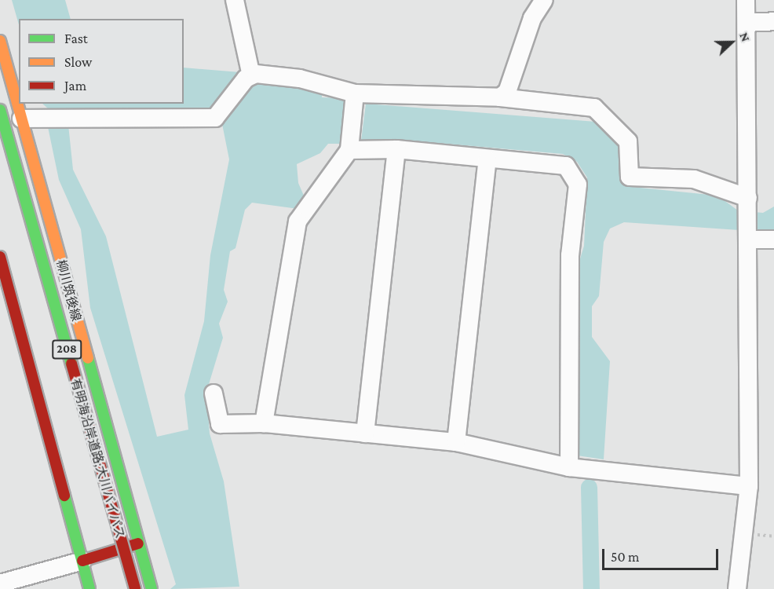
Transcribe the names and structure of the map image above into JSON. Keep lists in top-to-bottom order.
{
  "streets": {
    "main road": ["柳川筑後線", "208", "有明海沿岸道路;大川バイパス"]
  },
  "legend": ["Fast", "Slow", "Jam"],
  "scale_bar": "50 m",
  "north": "right"
}
